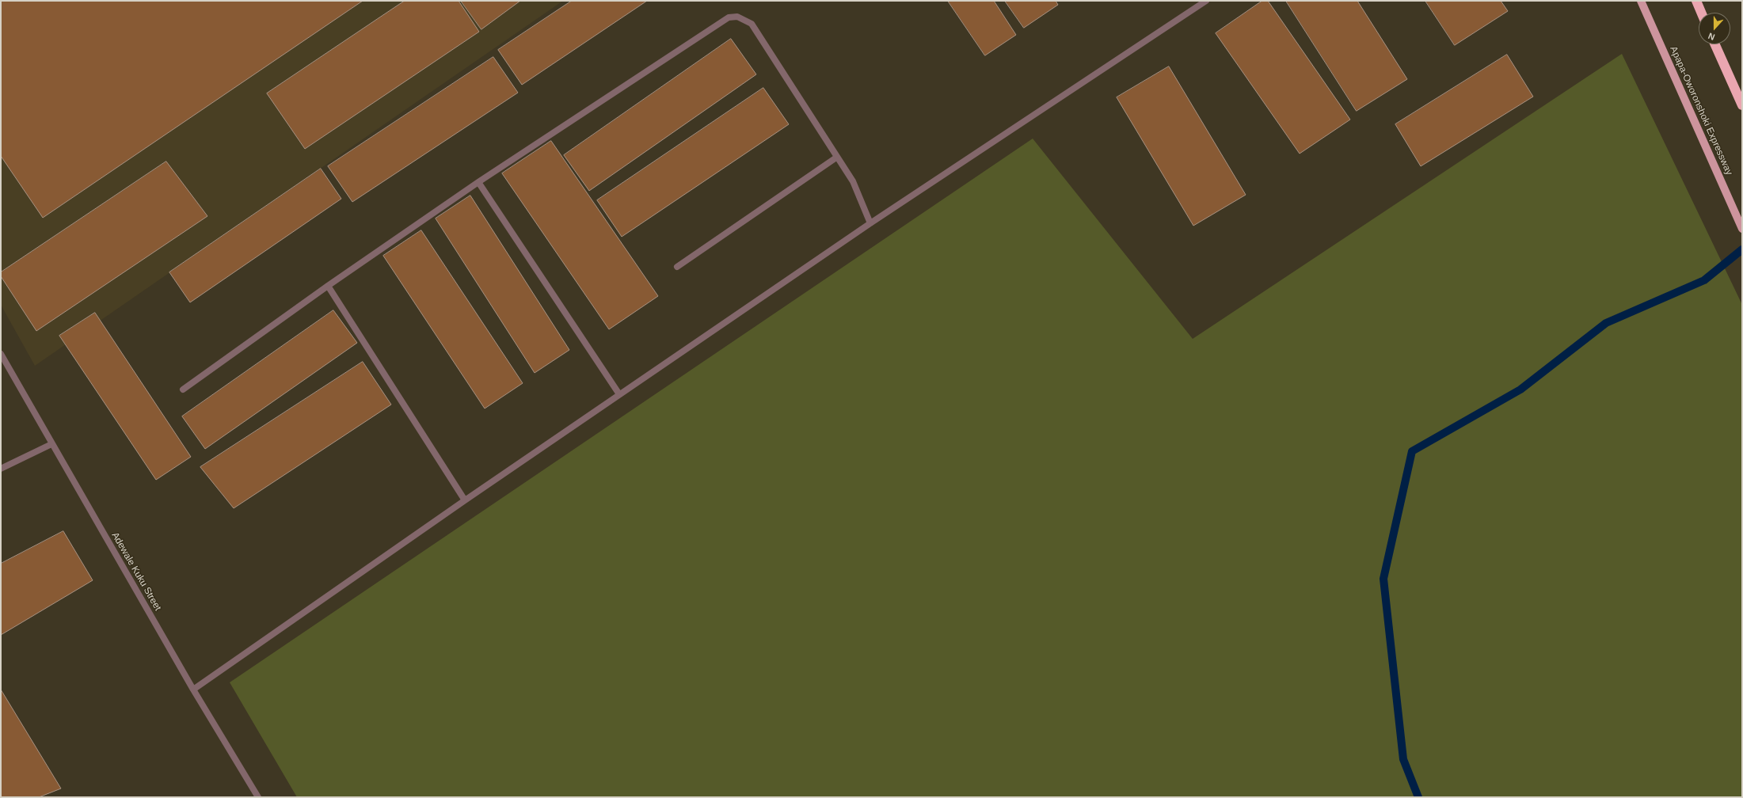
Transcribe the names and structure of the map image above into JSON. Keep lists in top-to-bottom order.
{
  "streets": {
    "main road": ["Apapa-Oworonshoki Expressway"],
    "street": ["Adewale Kuku Street"]
  },
  "north": "bottom"
}
